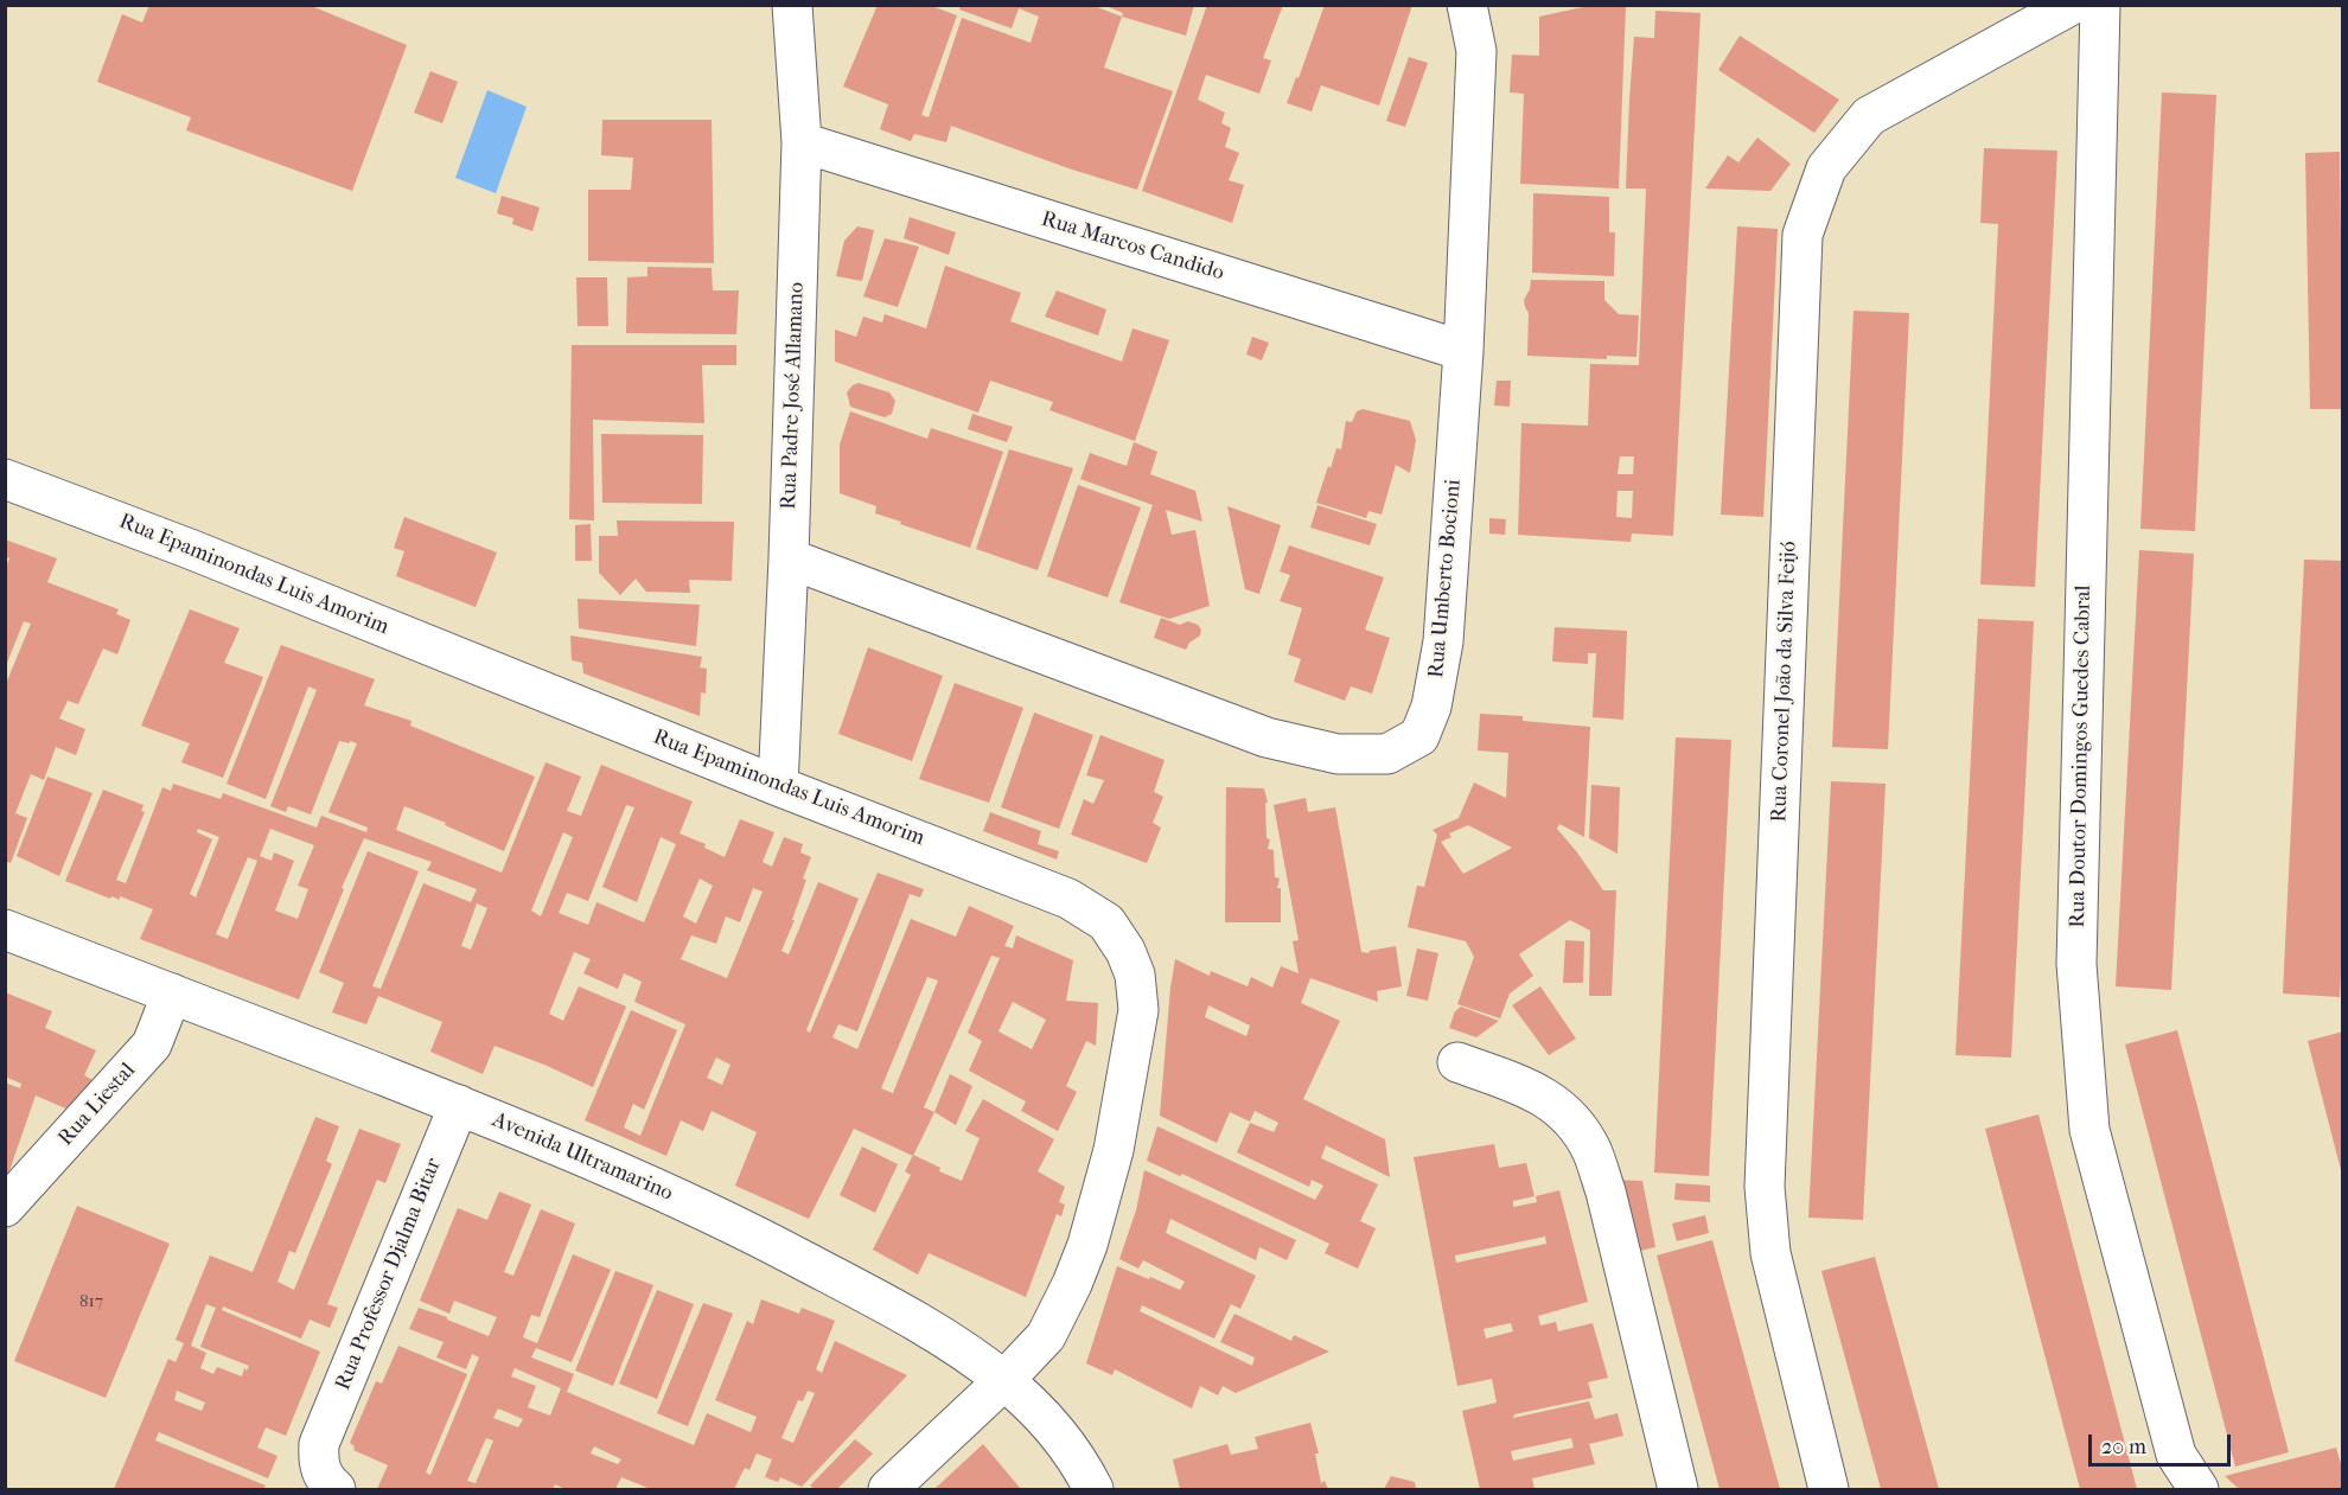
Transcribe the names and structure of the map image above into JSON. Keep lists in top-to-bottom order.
{
  "streets": {
    "street": [
      "Rua Marcos Candido",
      "Rua Padre José Allamano",
      "Rua Epaminondas Luis Amorim",
      "Rua Umberto Bocioni",
      "Rua Coronel João da Silva Feijó",
      "Rua Doutor Domingos Guedes Cabral",
      "Rua Liestal",
      "Avenida Ultramarino",
      "Rua Professor Djalma Bitar"
    ]
  },
  "crossings": [
    ["Rua Marcos Candido", "Rua Padre José Allamano"],
    ["Rua Marcos Candido", "Rua Umberto Bocioni"],
    ["Rua Padre José Allamano", "Rua Epaminondas Luis Amorim"],
    ["Rua Padre José Allamano", "Rua Umberto Bocioni"],
    ["Rua Epaminondas Luis Amorim", "Avenida Ultramarino"],
    ["Rua Liestal", "Avenida Ultramarino"],
    ["Avenida Ultramarino", "Rua Professor Djalma Bitar"]
  ],
  "house_numbers": ["817"],
  "scale_bar": "20 m"
}
